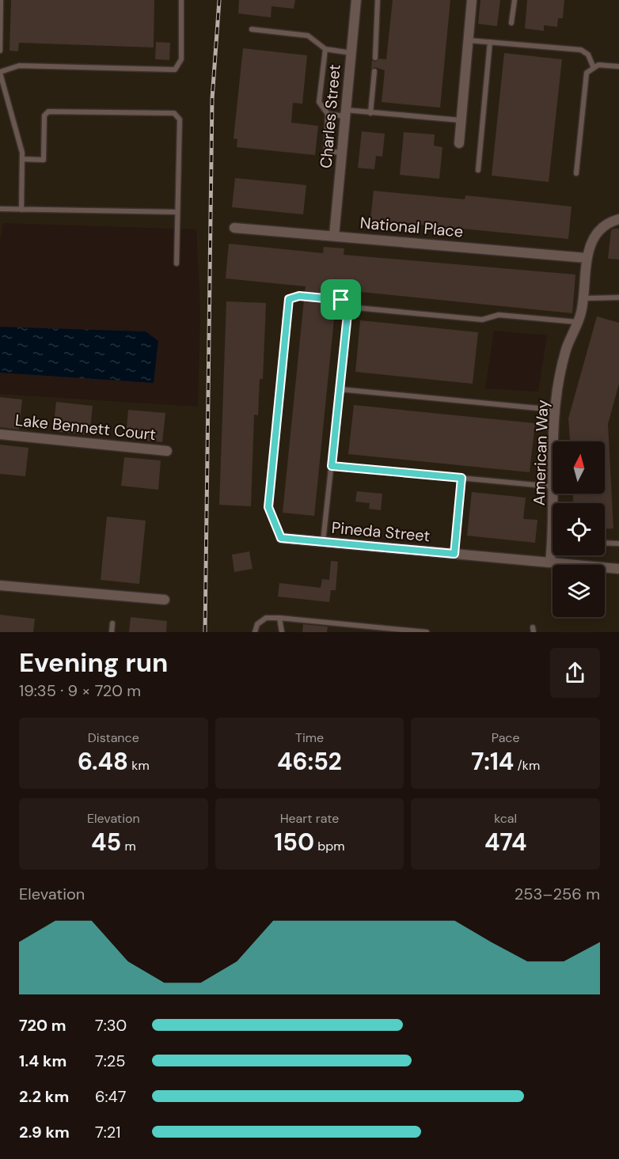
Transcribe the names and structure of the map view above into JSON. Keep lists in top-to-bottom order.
{
  "streets": {
    "street": [
      "Charles Street",
      "National Place",
      "Lake Bennett Court",
      "American Way",
      "Pineda Street"
    ]
  },
  "crossings": [
    ["Charles Street", "National Place"],
    ["National Place", "American Way"],
    ["American Way", "Pineda Street"]
  ],
  "north": "top",
  "page": {
    "heading": ["Evening run", "19:35 · 9 × 720 m"],
    "stats": [
      ["Distance", "6.48 km"],
      ["Time", "46:52"],
      ["Pace", "7:14 /km"],
      ["Elevation", "45 m"],
      ["Heart rate", "150 bpm"],
      ["kcal", "474"]
    ],
    "chart": ["Elevation", "253–256 m"],
    "list": [
      {
        "name": "720 m",
        "note": "7:30"
      },
      {
        "name": "1.4 km",
        "note": "7:25"
      },
      {
        "name": "2.2 km",
        "note": "6:47"
      },
      {
        "name": "2.9 km",
        "note": "7:21"
      }
    ]
  }
}
